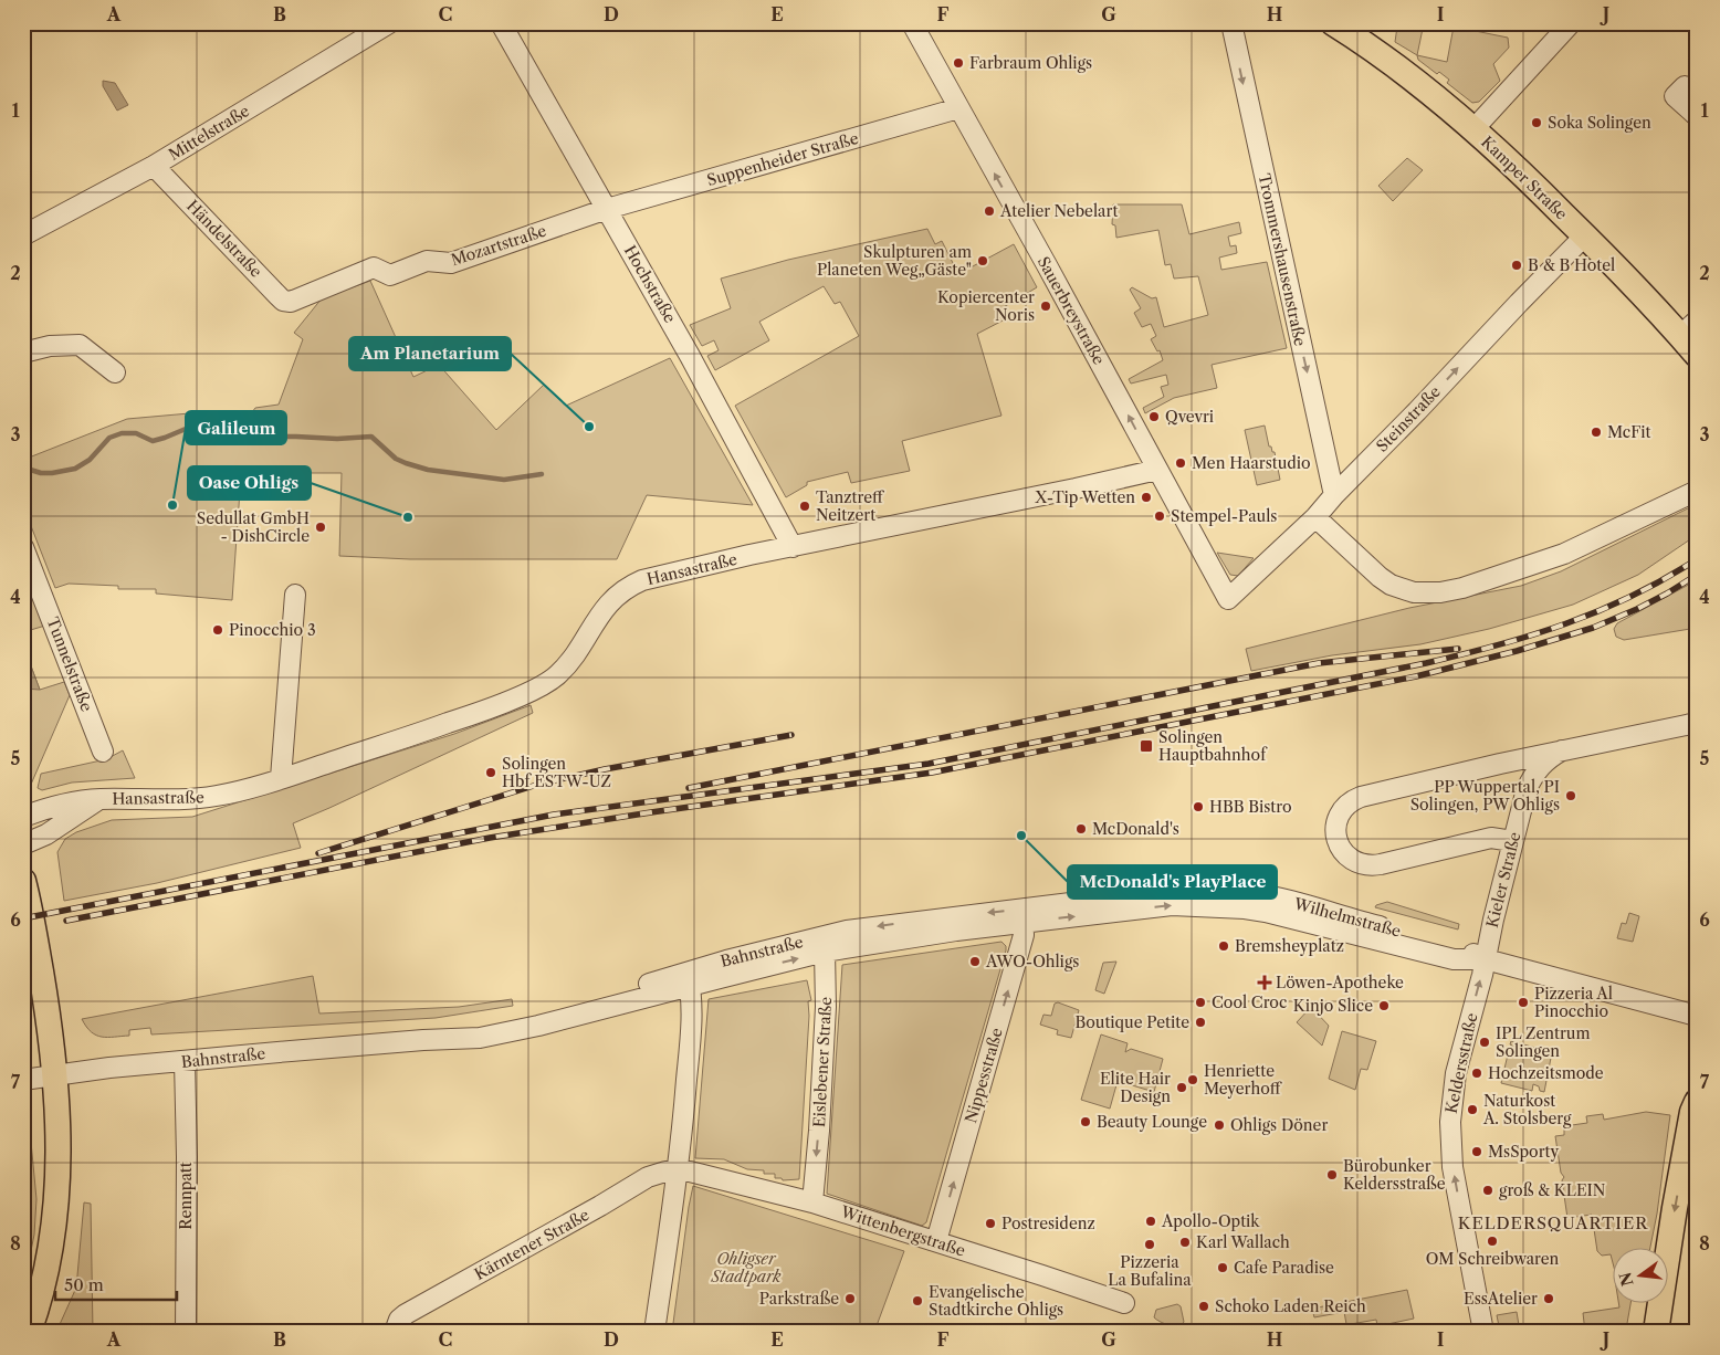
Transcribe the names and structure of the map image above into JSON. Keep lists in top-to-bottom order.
{
  "streets": {
    "main road": ["Kamper Straße"],
    "street": [
      "Mittelstraße",
      "Suppenheider Straße",
      "Händelstraße",
      "Mozartstraße",
      "Trommershausenstraße",
      "Hochstraße",
      "Sauerbreystraße",
      "Steinstraße",
      "Hansastraße",
      "Tunnelstraße",
      "Kieler Straße",
      "Wilhelmstraße",
      "Bahnstraße",
      "Eislebener Straße",
      "Keldersstraße",
      "Nippesstraße",
      "Rennpatt",
      "Wittenbergstraße",
      "Kärntener Straße"
    ]
  },
  "crossings": [
    ["Mittelstraße", "Händelstraße"],
    ["Suppenheider Straße", "Mozartstraße"],
    ["Suppenheider Straße", "Hochstraße"],
    ["Suppenheider Straße", "Sauerbreystraße"],
    ["Kamper Straße", "Steinstraße"],
    ["Händelstraße", "Mozartstraße"],
    ["Mozartstraße", "Hochstraße"],
    ["Trommershausenstraße", "Steinstraße"],
    ["Hochstraße", "Hansastraße"],
    ["Sauerbreystraße", "Steinstraße"],
    ["Sauerbreystraße", "Hansastraße"],
    ["Kieler Straße", "Wilhelmstraße"],
    ["Kieler Straße", "Keldersstraße"],
    ["Wilhelmstraße", "Bahnstraße"],
    ["Wilhelmstraße", "Keldersstraße"],
    ["Bahnstraße", "Eislebener Straße"],
    ["Bahnstraße", "Nippesstraße"],
    ["Bahnstraße", "Rennpatt"],
    ["Eislebener Straße", "Wittenbergstraße"],
    ["Nippesstraße", "Wittenbergstraße"],
    ["Wittenbergstraße", "Kärntener Straße"]
  ],
  "one_way": [
    "Trommershausenstraße",
    "Sauerbreystraße",
    "Steinstraße",
    "Keldersstraße",
    "Nippesstraße"
  ],
  "districts": ["KELDERSQUARTIER"],
  "parks": ["Ohligser Stadtpark"],
  "places": {
    "other": [
      "Farbraum Ohligs",
      "Soka Solingen",
      "Atelier Nebelart",
      "Skulpturen am Planeten Weg„Gäste\"",
      "B & B Hotel",
      "Kopiercenter Noris",
      "Qvevri",
      "Am Planetarium",
      "McFit",
      "Men Haarstudio",
      "X-Tip Wetten",
      "Galileum",
      "Tanztreff Neitzert",
      "Stempel-Pauls",
      "Oase Ohligs",
      "Sedullat GmbH - DishCircle",
      "Pinocchio 3",
      "Solingen Hbf ESTW-UZ",
      "PP Wuppertal, PI Solingen, PW Ohligs",
      "HBB Bistro",
      "McDonald's",
      "McDonald's PlayPlace",
      "Bremsheyplatz",
      "AWO-Ohligs",
      "Cool Croc",
      "Pizzeria Al Pinocchio",
      "Kinjo Slice",
      "Boutique Petite",
      "IPL Zentrum Solingen",
      "Hochzeitsmode",
      "Henriette Meyerhoff",
      "Elite Hair Design",
      "Naturkost A. Stolsberg",
      "Beauty Lounge",
      "Ohligs Döner",
      "MsSporty",
      "Bürobunker Keldersstraße",
      "groß & KLEIN",
      "Apollo-Optik",
      "Postresidenz",
      "OM Schreibwaren",
      "Karl Wallach",
      "Pizzeria La Bufalina",
      "Cafe Paradise",
      "Parkstraße",
      "EssAtelier",
      "Evangelische Stadtkirche Ohligs",
      "Schoko Laden Reich"
    ],
    "transit": ["Solingen Hauptbahnhof"],
    "health": ["Löwen-Apotheke"]
  },
  "scale_bar": "50 m",
  "north": "left",
  "grid": {
    "columns": [
      "A",
      "B",
      "C",
      "D",
      "E",
      "F",
      "G",
      "H",
      "I",
      "J"
    ],
    "rows": [
      "1",
      "2",
      "3",
      "4",
      "5",
      "6",
      "7",
      "8"
    ]
  }
}
